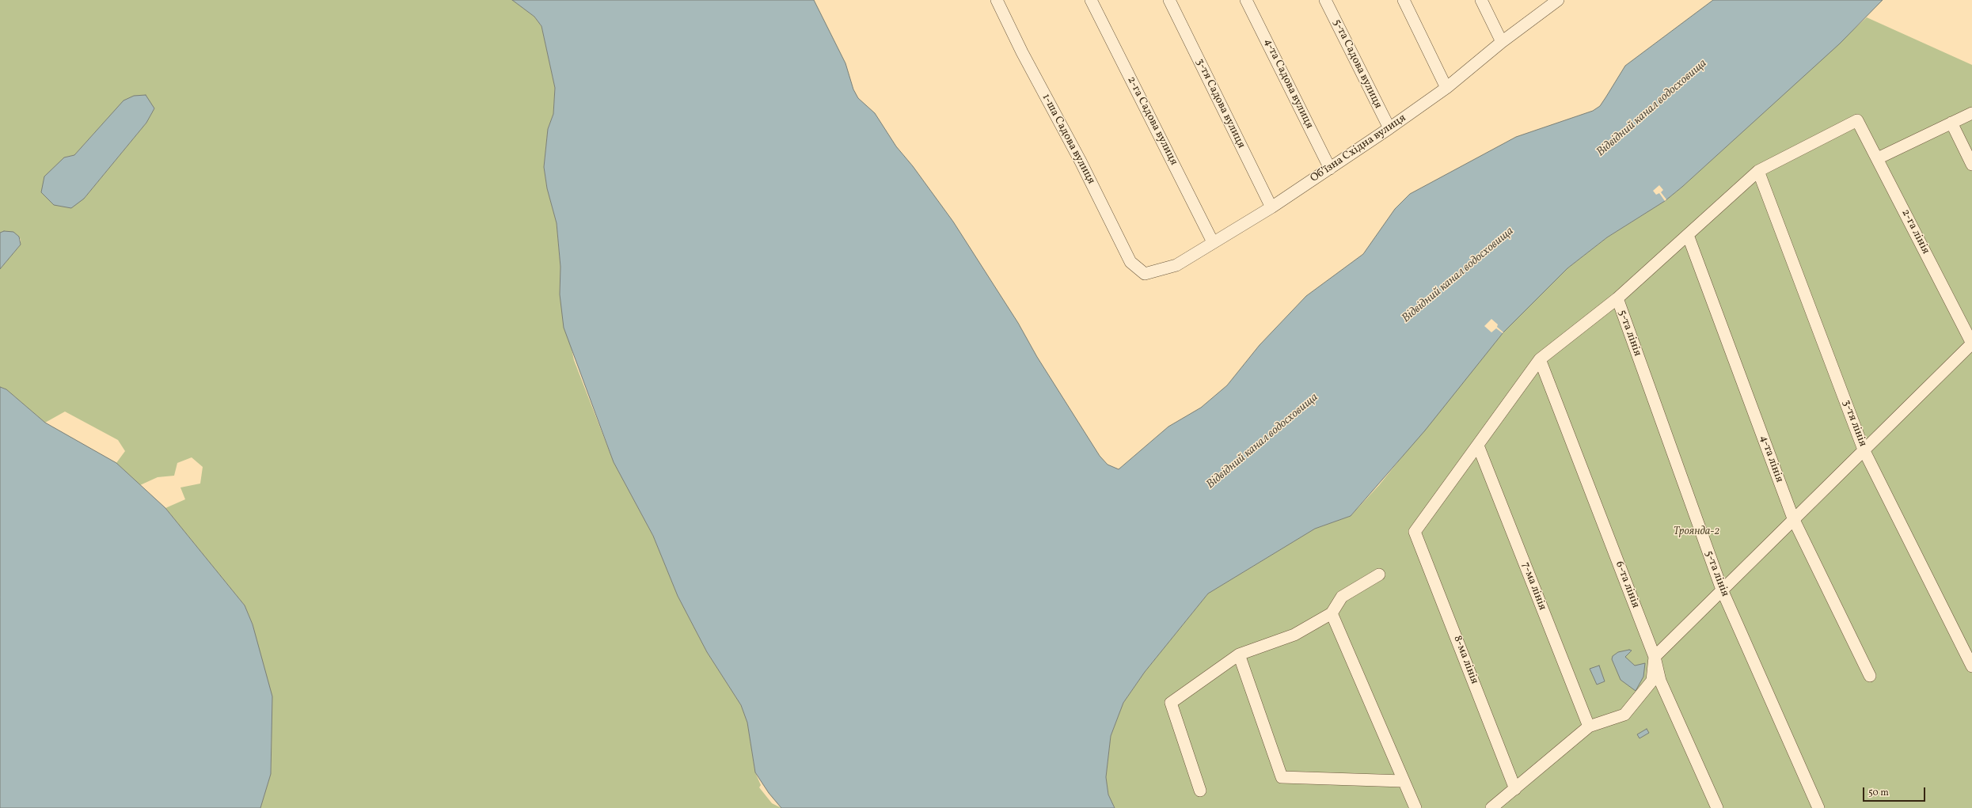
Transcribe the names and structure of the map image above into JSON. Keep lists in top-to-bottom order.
{
  "streets": {
    "street": [
      "5-та Садова вулиця",
      "4-та Садова вулиця",
      "3-тя Садова вулиця",
      "2-га Садова вулиця",
      "1-ша Садова вулиця",
      "Обʼїзна Східна вулиця",
      "2-га лінія",
      "5-та лінія",
      "3-тя лінія",
      "4-та лінія",
      "6-та лінія",
      "7-ма лінія",
      "8-ма лінія"
    ]
  },
  "crossings": [
    ["5-та Садова вулиця", "Обʼїзна Східна вулиця"],
    ["4-та Садова вулиця", "Обʼїзна Східна вулиця"],
    ["3-тя Садова вулиця", "Обʼїзна Східна вулиця"],
    ["2-га Садова вулиця", "Обʼїзна Східна вулиця"],
    ["1-ша Садова вулиця", "Обʼїзна Східна вулиця"],
    ["2-га лінія", "3-тя лінія"],
    ["7-ма лінія", "8-ма лінія"]
  ],
  "water": ["Відвідний канал водосховища"],
  "parks": ["Троянда-2"],
  "scale_bar": "50 m"
}
